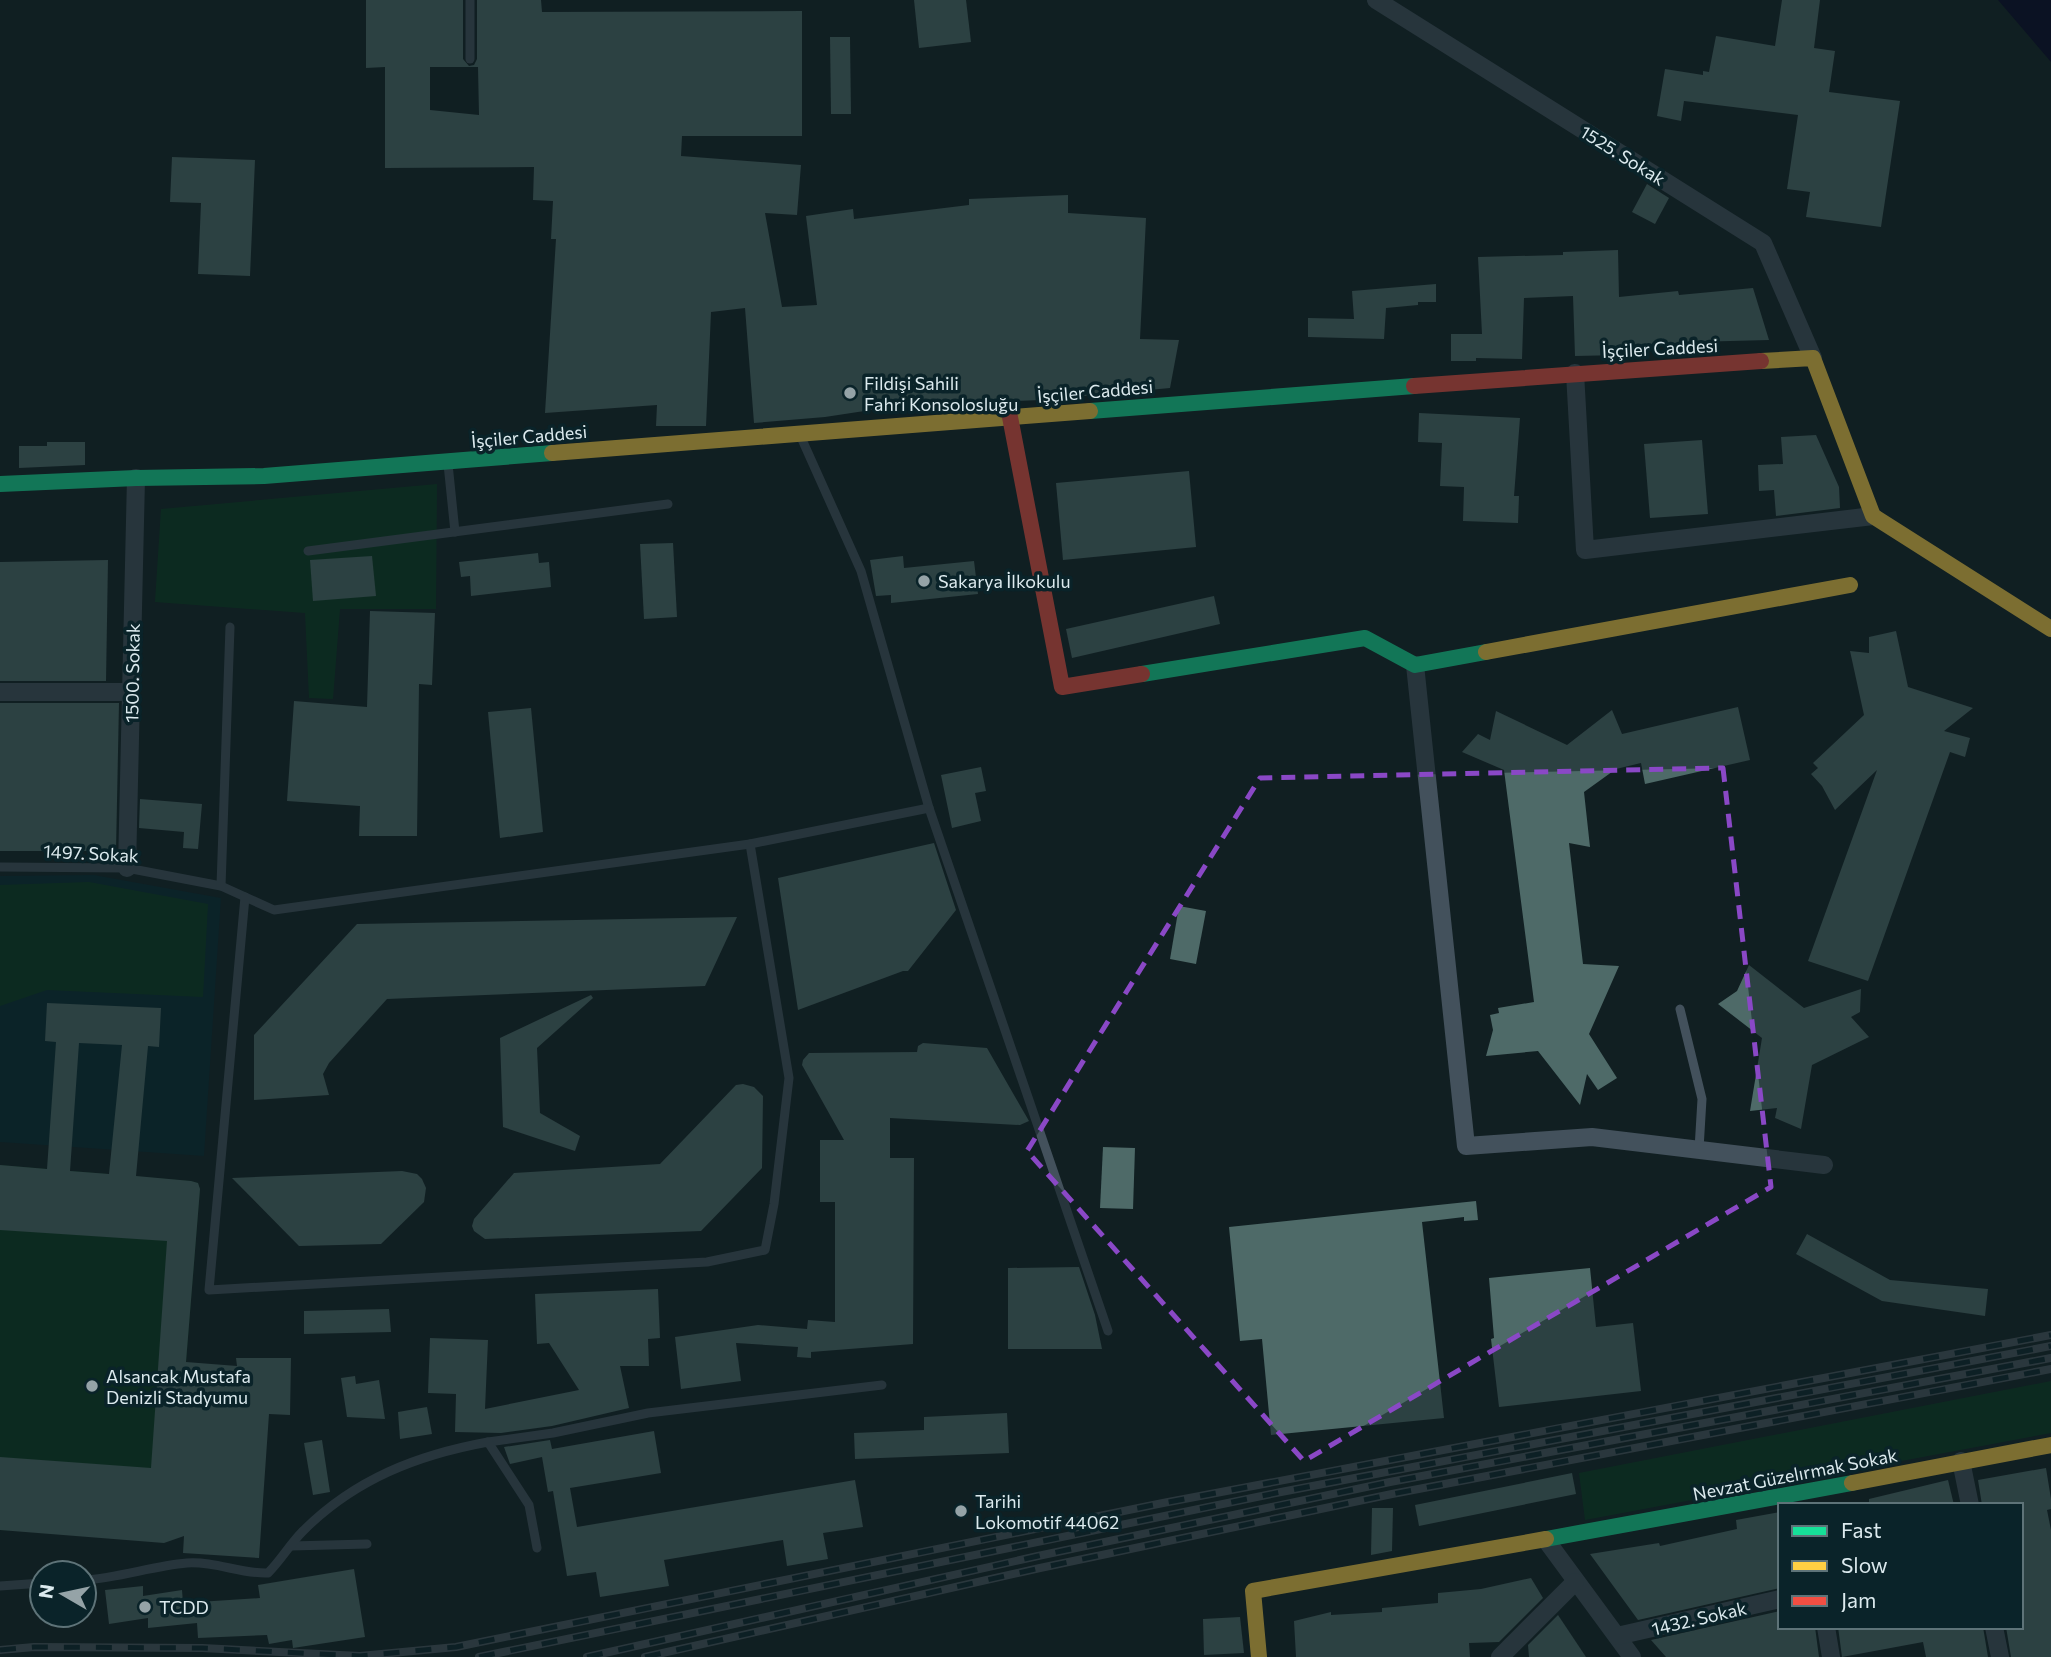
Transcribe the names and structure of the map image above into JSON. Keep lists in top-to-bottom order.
{
  "streets": {
    "street": [
      "1525. Sokak",
      "İşçiler Caddesi",
      "1500. Sokak",
      "Nevzat Güzelırmak Sokak",
      "1432. Sokak"
    ],
    "lane": ["1497. Sokak"]
  },
  "crossings": [
    ["1525. Sokak", "İşçiler Caddesi"],
    ["İşçiler Caddesi", "1500. Sokak"],
    ["1500. Sokak", "1497. Sokak"]
  ],
  "places": [
    "Fildişi Sahili Fahri Konsolosluğu",
    "Sakarya İlkokulu",
    "Alsancak Mustafa Denizli Stadyumu",
    "Tarihi Lokomotif 44062",
    "TCDD"
  ],
  "legend": ["Fast", "Slow", "Jam"],
  "north": "left"
}
